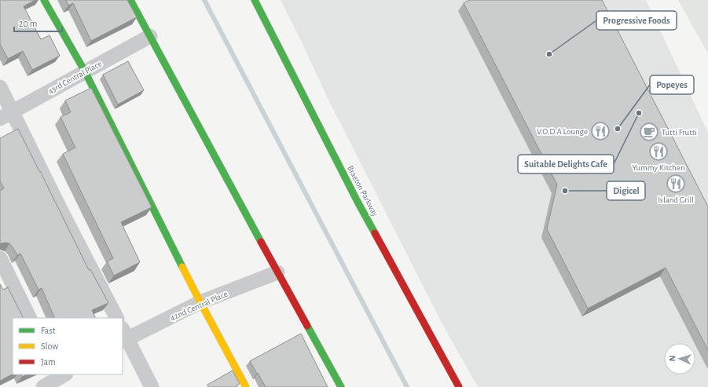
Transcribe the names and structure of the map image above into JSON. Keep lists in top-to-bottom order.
{
  "streets": {
    "street": ["43rd Central Place", "Braeton Parkway", "42nd Central Place"]
  },
  "places": {
    "other": [
      "Progressive Foods",
      "Suitable Delights Cafe",
      "Popeyes",
      "Digicel"
    ],
    "restaurant": ["V.O.D.A Lounge", "Yummy Kitchen", "Island Grill"],
    "cafe": ["Tutti Frutti"]
  },
  "legend": ["Fast", "Slow", "Jam"],
  "scale_bar": "20 m",
  "north": "left"
}
